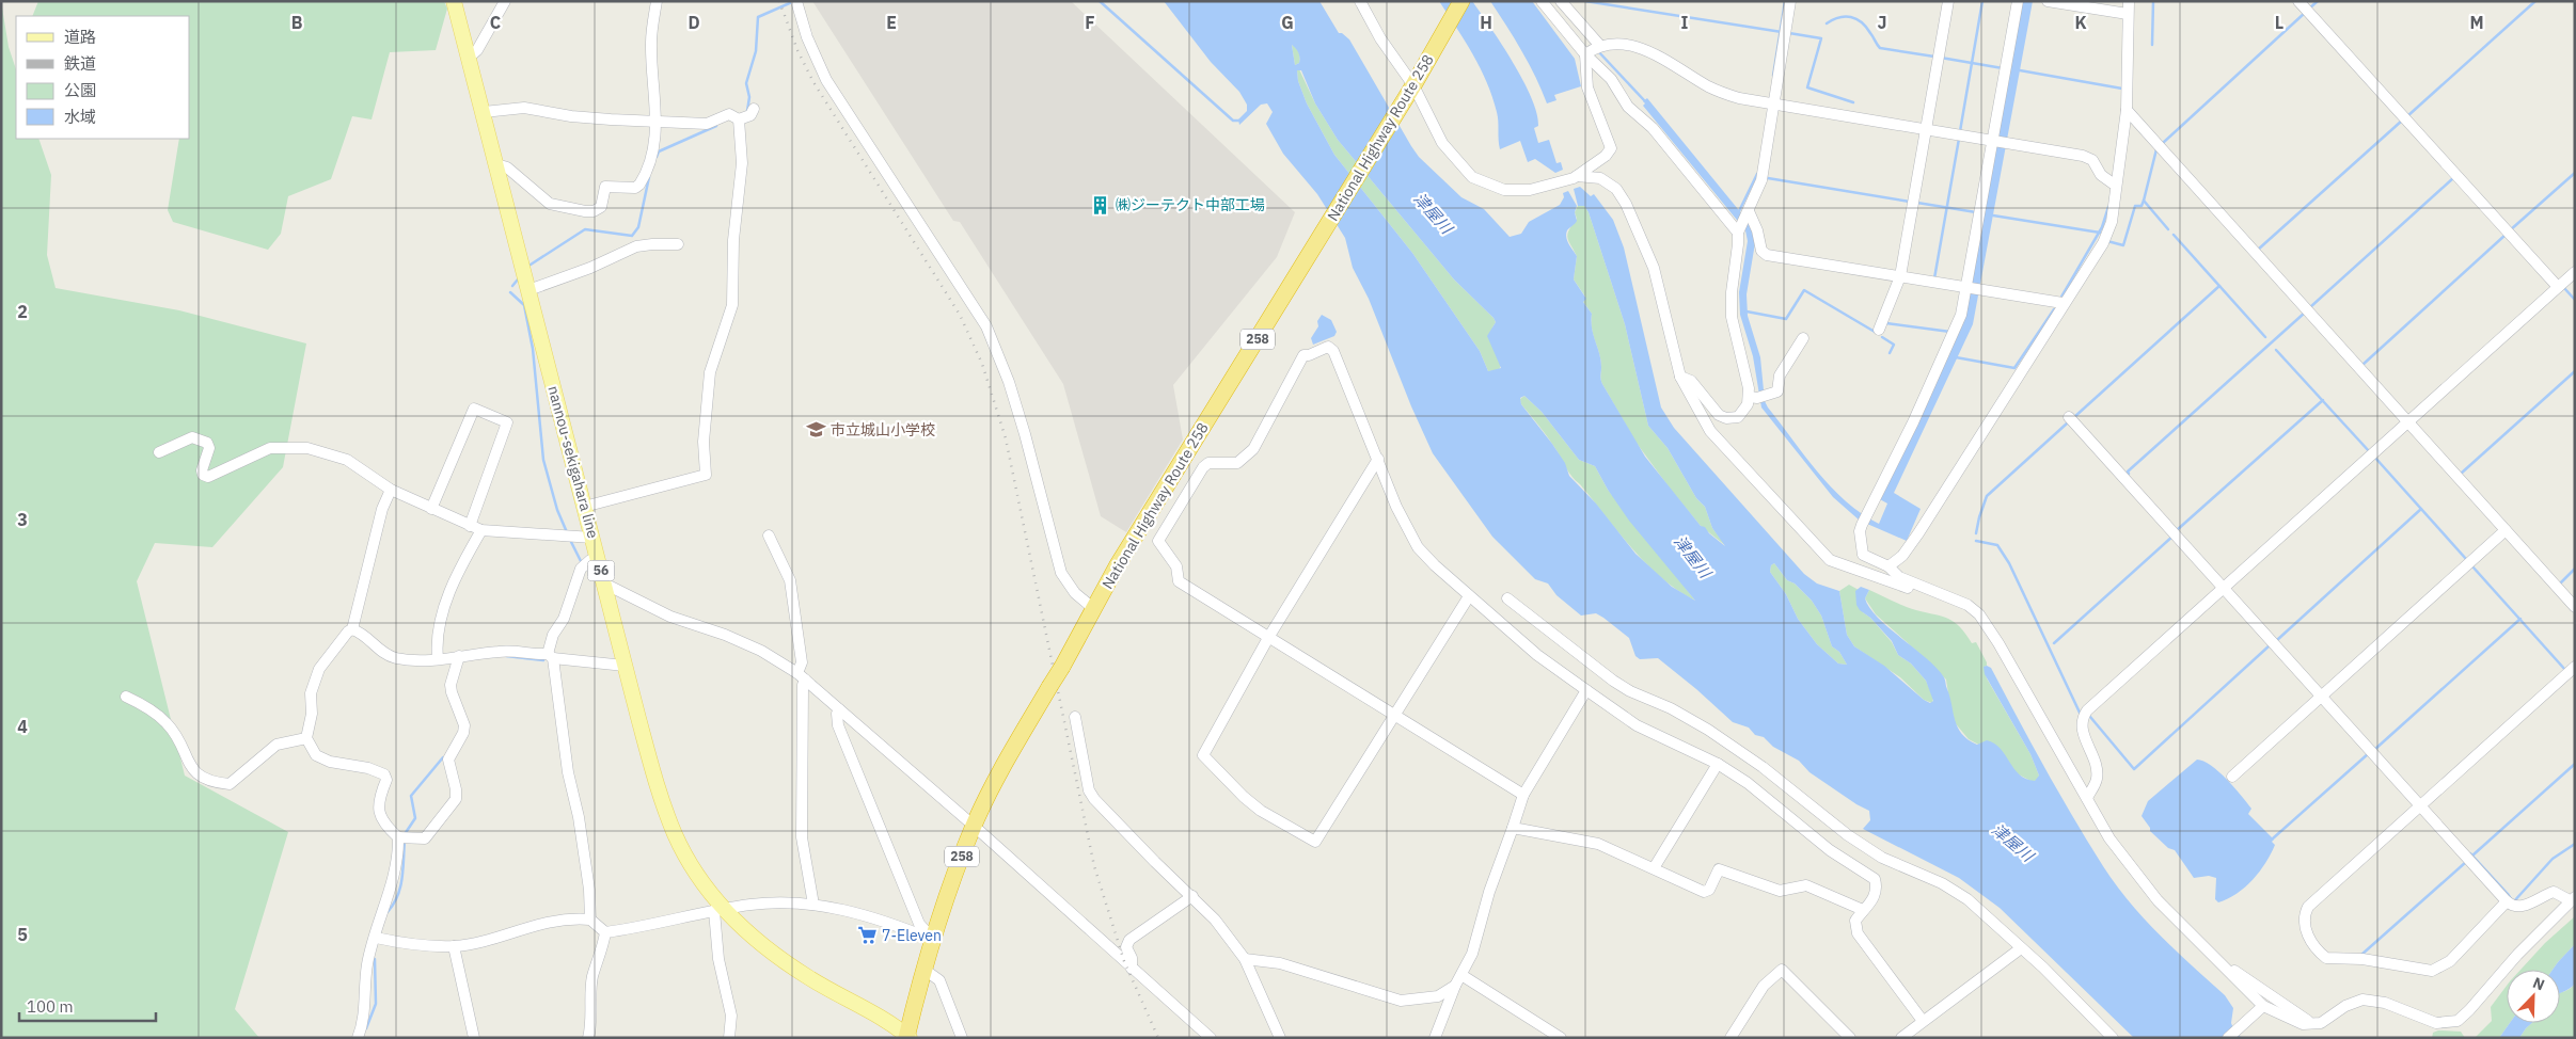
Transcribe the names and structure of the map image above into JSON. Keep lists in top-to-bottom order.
{
  "streets": {
    "highway": ["National Highway Route 258", "258"],
    "main road": ["nannou-sekigahara line", "56"]
  },
  "crossings": [
    ["National Highway Route 258", "nannou-sekigahara line"]
  ],
  "water": ["津屋川"],
  "places": {
    "building": ["㈱ジーテクト中部工場"],
    "school or university": ["市立城山小学校"],
    "supermarket": ["7-Eleven"]
  },
  "legend": [
    "道路",
    "鉄道",
    "公園",
    "水域"
  ],
  "scale_bar": "100 m",
  "north": "top right",
  "grid": {
    "columns": [
      "B",
      "C",
      "D",
      "E",
      "F",
      "G",
      "H",
      "I",
      "J",
      "K",
      "L",
      "M"
    ],
    "rows": [
      "2",
      "3",
      "4",
      "5"
    ]
  }
}
